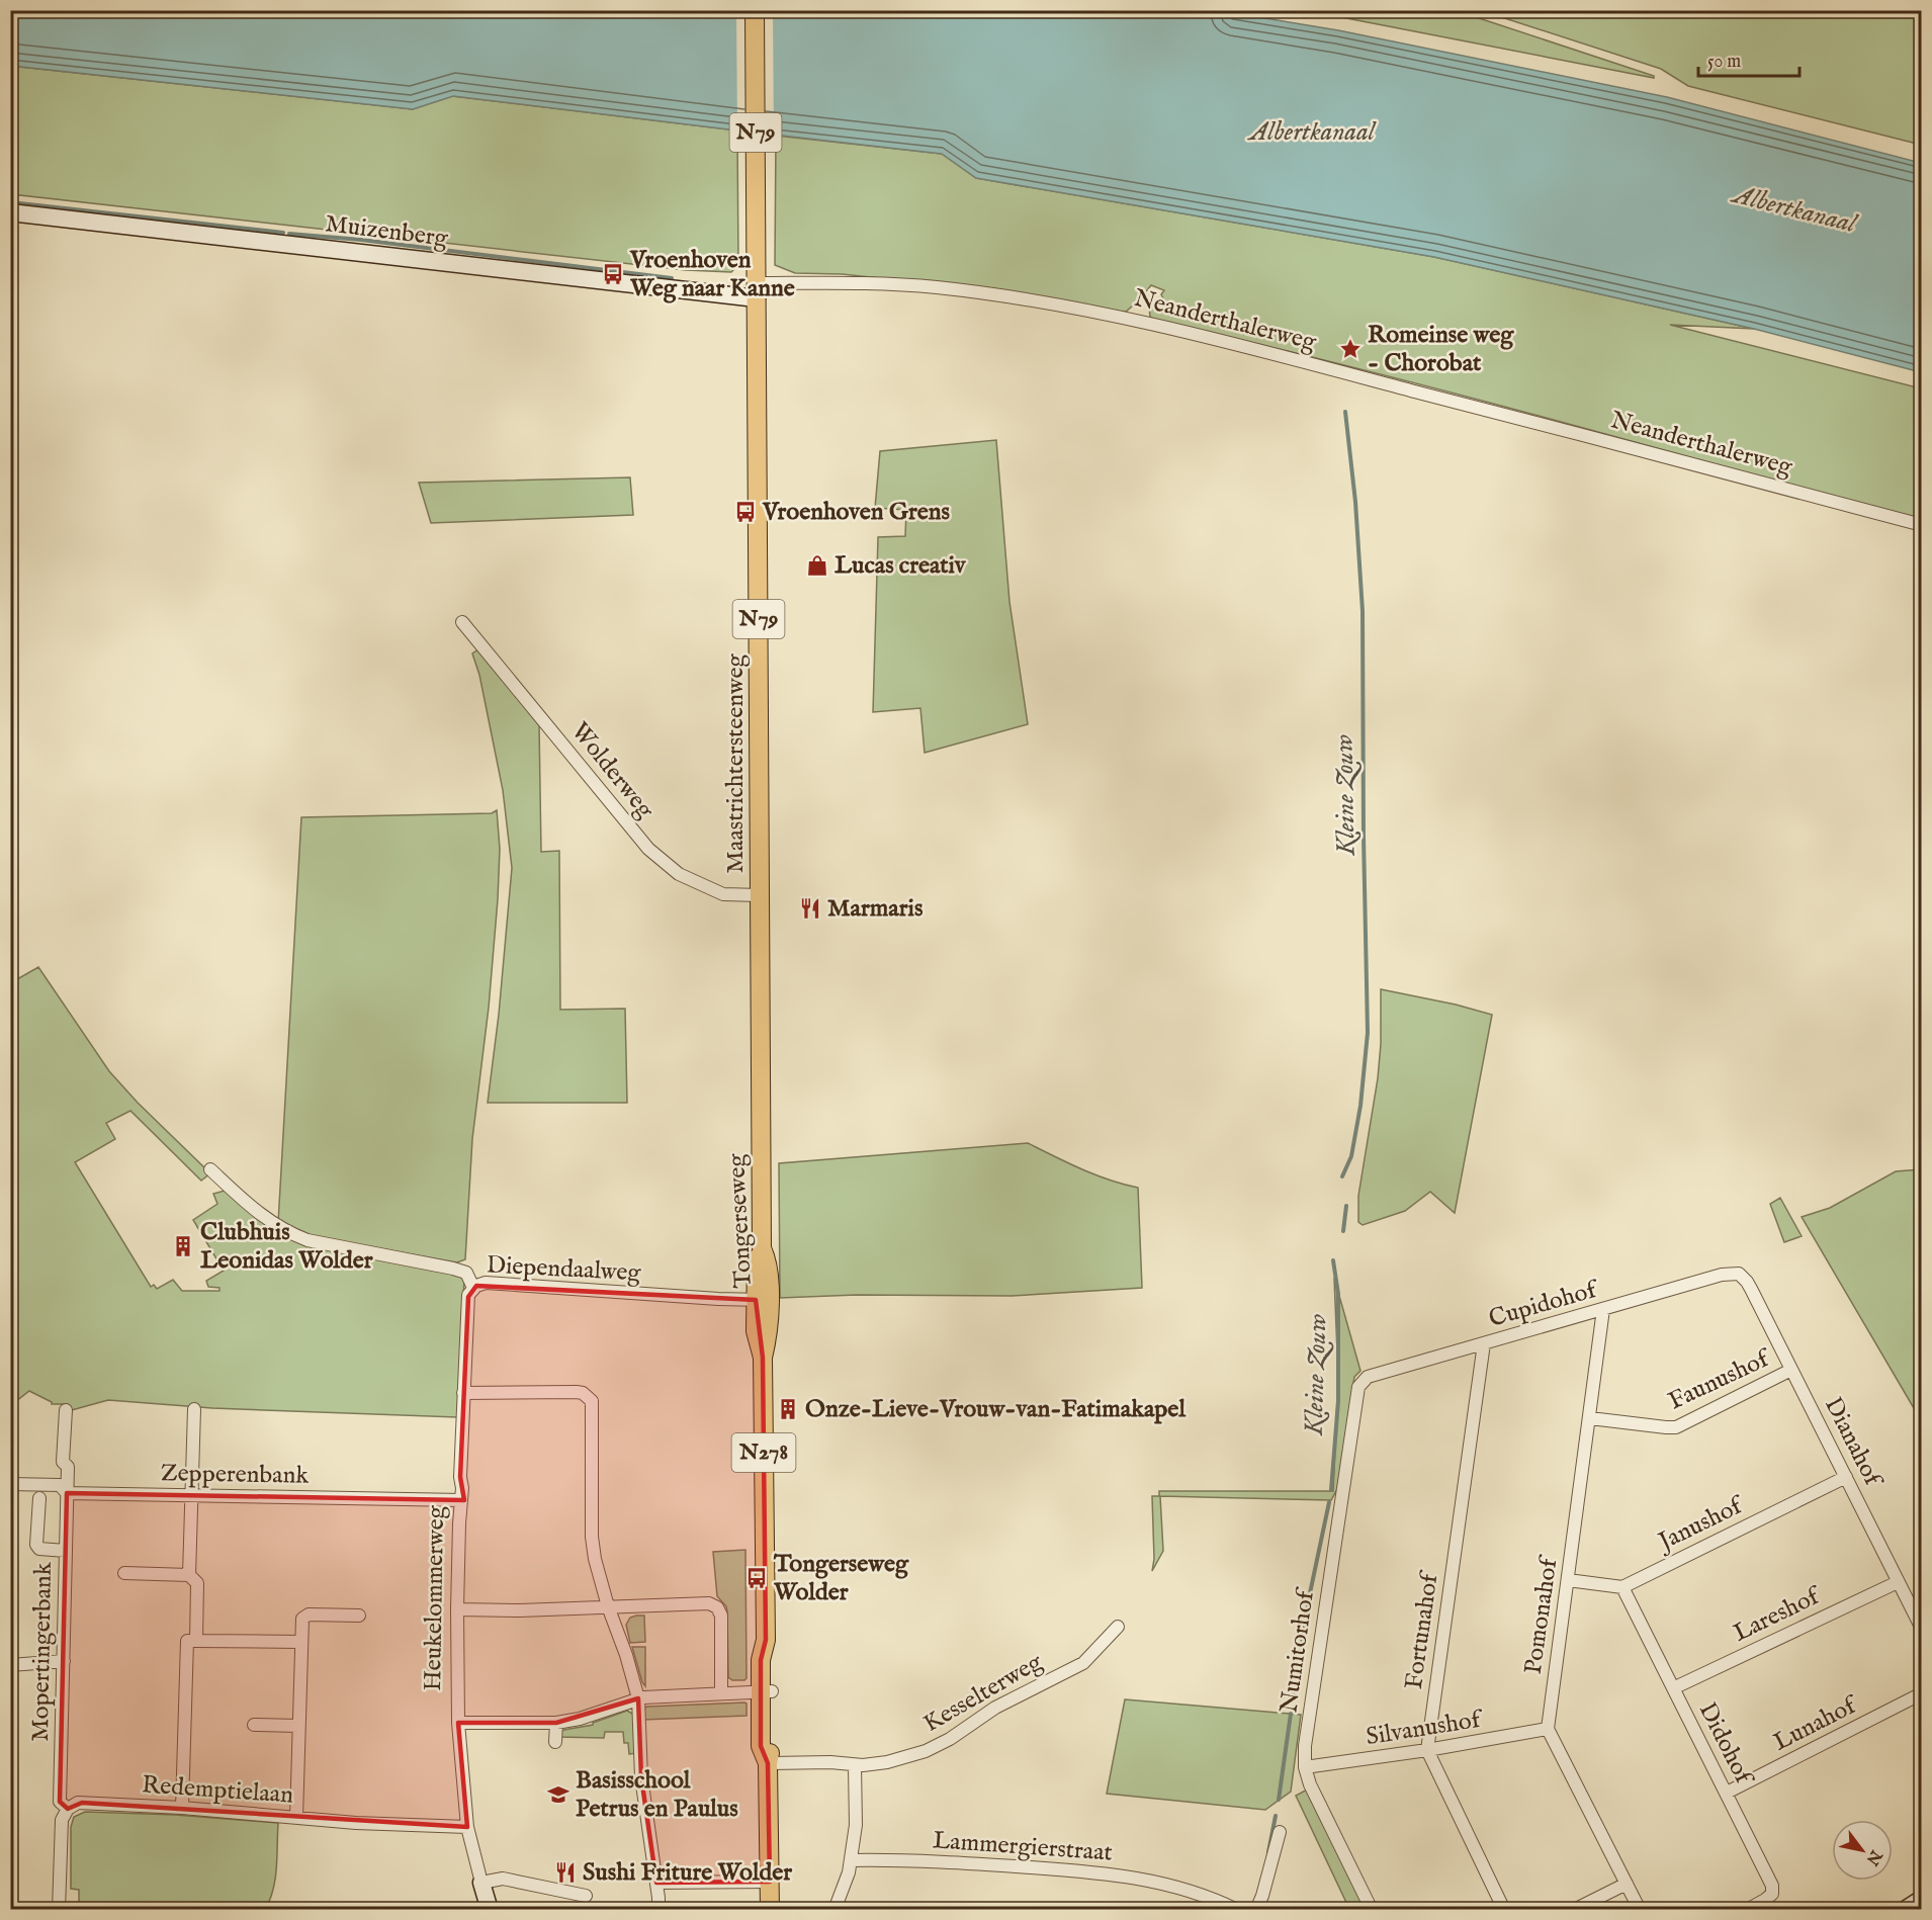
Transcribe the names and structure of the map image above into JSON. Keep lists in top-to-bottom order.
{
  "streets": {
    "main road": [
      "N79",
      "Maastrichtersteenweg",
      "Tongerseweg",
      "N278"
    ],
    "street": [
      "Muizenberg",
      "Neanderthalerweg",
      "Wolderweg",
      "Diependaalweg",
      "Cupidohof",
      "Faunushof",
      "Dianahof",
      "Zepperenbank",
      "Janushof",
      "Heukelommerweg",
      "Lareshof",
      "Pomonahof",
      "Fortunahof",
      "Mopertingerbank",
      "Numitorhof",
      "Kesselterweg",
      "Lunahof",
      "Silvanushof",
      "Didohof",
      "Redemptielaan",
      "Lammergierstraat"
    ]
  },
  "crossings": [
    ["Muizenberg", "Neanderthalerweg"],
    ["Muizenberg", "Maastrichtersteenweg"],
    ["Neanderthalerweg", "Maastrichtersteenweg"],
    ["Maastrichtersteenweg", "Wolderweg"],
    ["Maastrichtersteenweg", "Tongerseweg"],
    ["Tongerseweg", "Diependaalweg"],
    ["Tongerseweg", "Kesselterweg"],
    ["Diependaalweg", "Heukelommerweg"],
    ["Cupidohof", "Dianahof"],
    ["Cupidohof", "Pomonahof"],
    ["Cupidohof", "Fortunahof"],
    ["Cupidohof", "Numitorhof"],
    ["Faunushof", "Dianahof"],
    ["Faunushof", "Pomonahof"],
    ["Dianahof", "Janushof"],
    ["Dianahof", "Lareshof"],
    ["Zepperenbank", "Heukelommerweg"],
    ["Zepperenbank", "Mopertingerbank"],
    ["Janushof", "Didohof"],
    ["Heukelommerweg", "Redemptielaan"],
    ["Lareshof", "Didohof"],
    ["Pomonahof", "Silvanushof"],
    ["Fortunahof", "Silvanushof"],
    ["Mopertingerbank", "Redemptielaan"],
    ["Numitorhof", "Silvanushof"],
    ["Lunahof", "Didohof"]
  ],
  "water": ["Albertkanaal", "Kleine Zouw"],
  "places": {
    "bus stop": ["Vroenhoven Weg naar Kanne", "Vroenhoven Grens", "Tongerseweg Wolder"],
    "place": ["Romeinse weg - Chorobat"],
    "shop": ["Lucas creativ"],
    "restaurant": ["Marmaris", "Sushi Friture Wolder"],
    "building": ["Clubhuis Leonidas Wolder", "Onze-Lieve-Vrouw-van-Fatimakapel"],
    "school or university": ["Basisschool Petrus en Paulus"]
  },
  "scale_bar": "50 m",
  "north": "bottom right"
}
